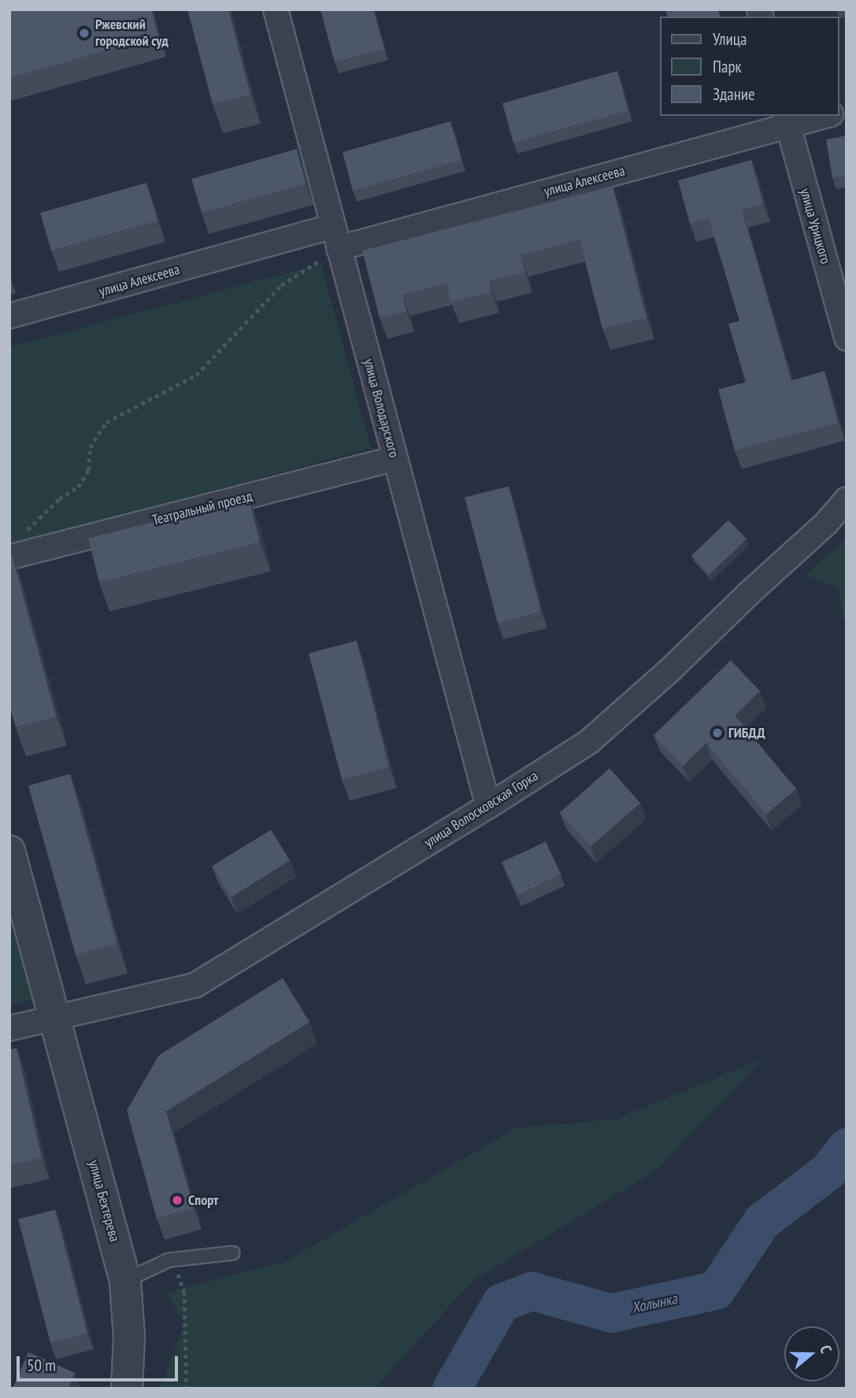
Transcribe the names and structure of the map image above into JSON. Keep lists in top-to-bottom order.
{
  "streets": {
    "street": [
      "улица Алексеева",
      "улица Урицкого",
      "улица Володарского",
      "Театральный проезд",
      "улица Волосковская Горка",
      "улица Бехтерева"
    ]
  },
  "crossings": [
    ["улица Алексеева", "улица Урицкого"],
    ["улица Алексеева", "улица Володарского"],
    ["улица Володарского", "Театральный проезд"],
    ["улица Володарского", "улица Волосковская Горка"],
    ["улица Волосковская Горка", "улица Бехтерева"]
  ],
  "water": ["Холынка"],
  "places": ["Ржевский городской суд", "ГИБДД", "Спорт"],
  "legend": ["Улица", "Парк", "Здание"],
  "scale_bar": "50 m",
  "north": "right"
}
